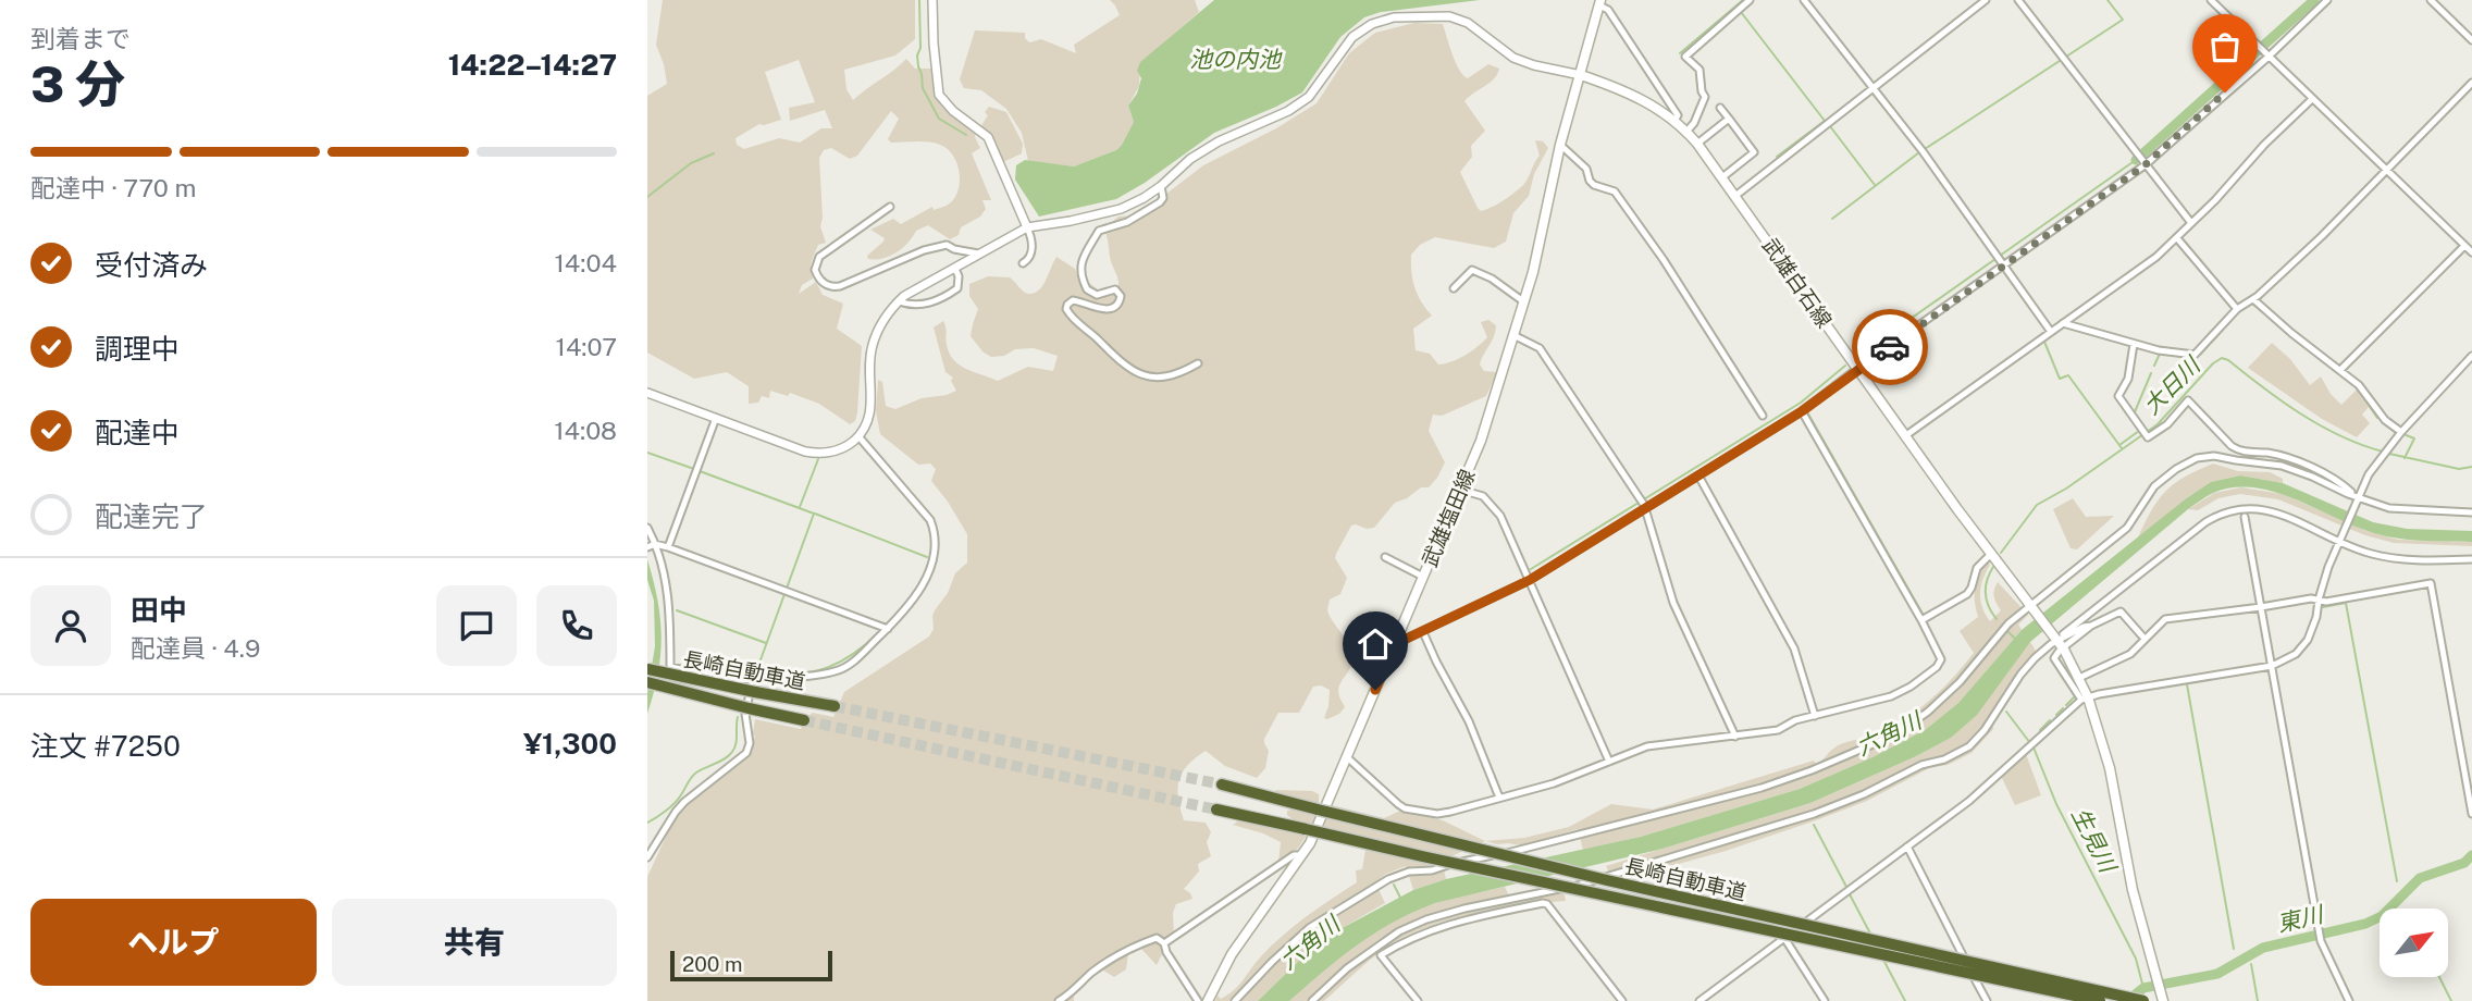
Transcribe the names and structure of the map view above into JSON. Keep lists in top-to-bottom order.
{
  "streets": {
    "highway": ["長崎自動車道"],
    "main road": ["武雄白石線", "武雄塩田線"]
  },
  "crossings": [
    ["武雄白石線", "武雄塩田線"]
  ],
  "water": [
    "池の内池",
    "大日川",
    "六角川",
    "生見川",
    "東川"
  ],
  "scale_bar": "200 m",
  "north": "top right",
  "page": {
    "heading": ["3 分", "到着まで", "14:22–14:27"],
    "panel": [
      "田中",
      "配達員 · 4.9",
      "注文 #7250",
      "¥1,300"
    ],
    "bar": "配達中 · 770 m",
    "list": [
      ["受付済み", "14:04"],
      ["調理中", "14:07"],
      ["配達中", "14:08"],
      "配達完了"
    ],
    "buttons": ["ヘルプ", "共有"],
    "scale": "200 m"
  }
}
